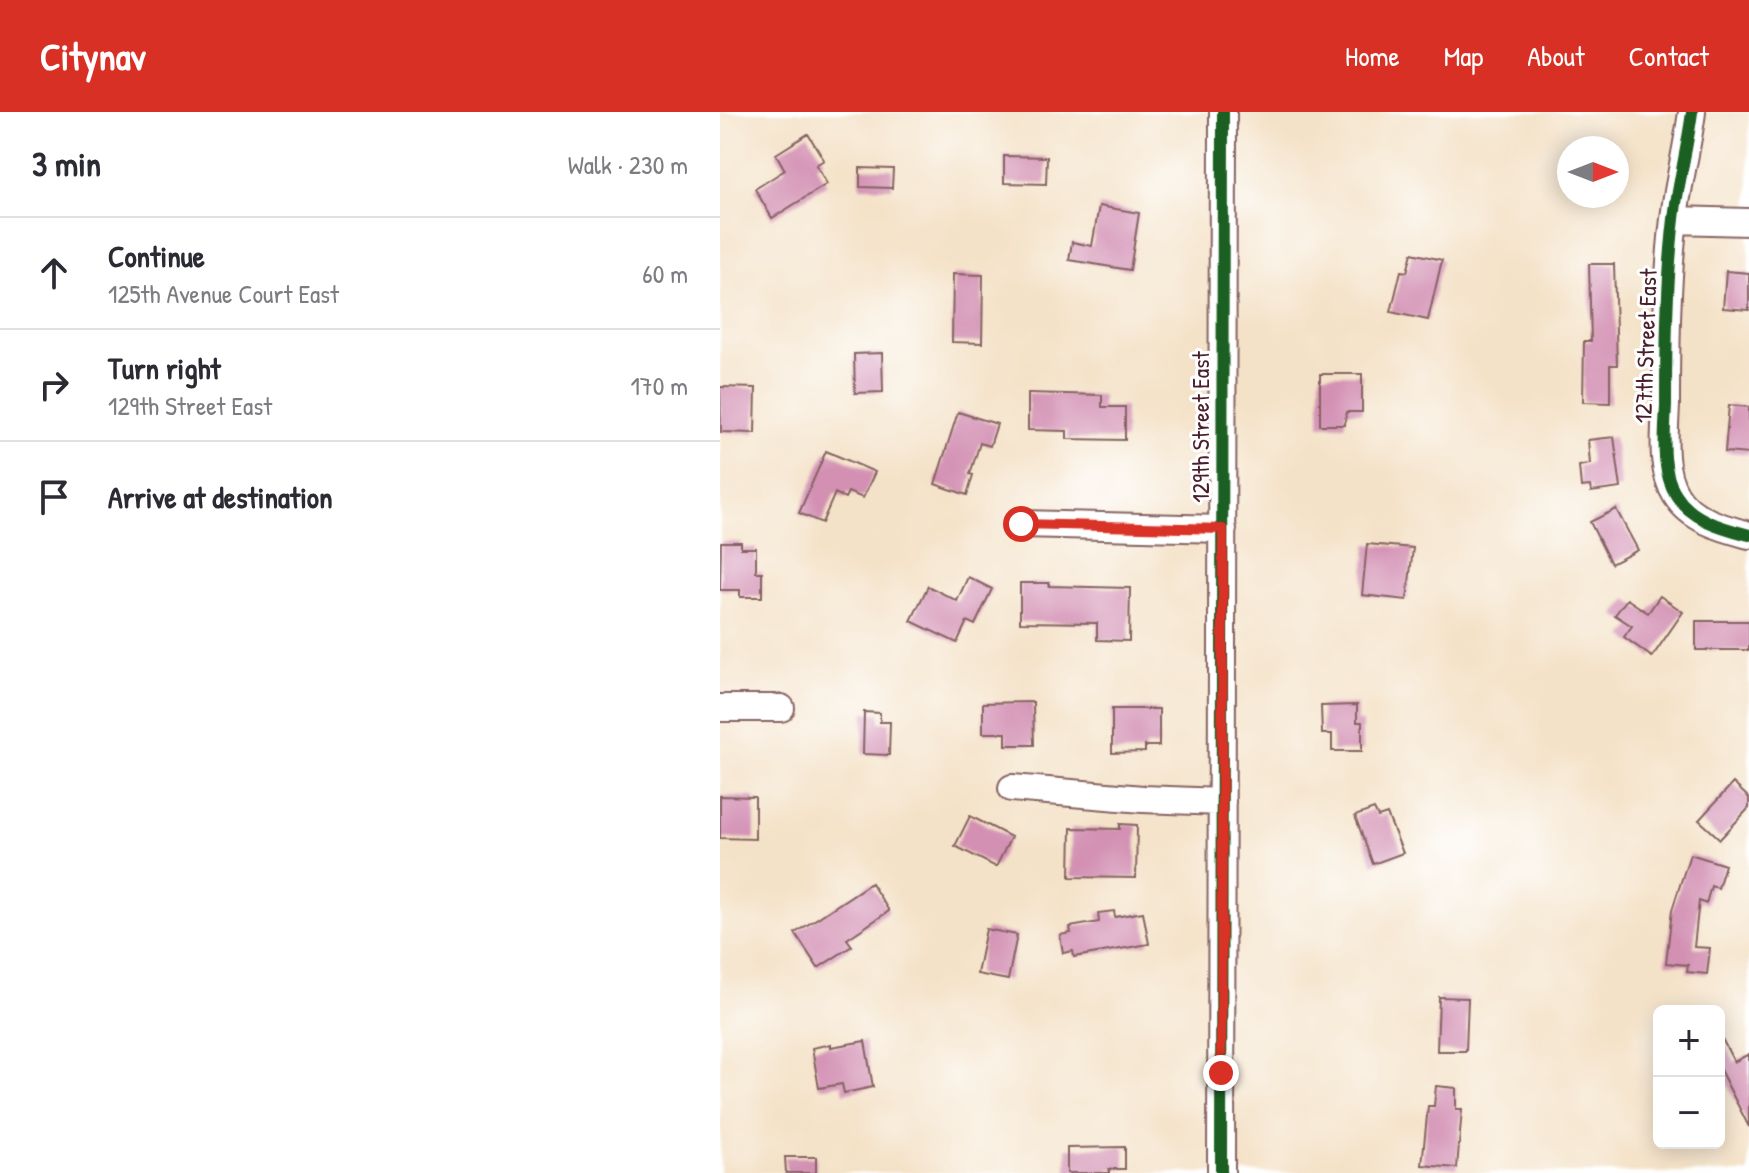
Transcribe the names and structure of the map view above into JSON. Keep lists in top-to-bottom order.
{
  "streets": {
    "street": ["127th Street East", "129th Street East"]
  },
  "north": "right",
  "page": {
    "header": "Citynav",
    "nav": [
      "Home",
      "Map",
      "About",
      "Contact"
    ],
    "heading": ["3 min", "Walk · 230 m"],
    "list": [
      ["Continue", "125th Avenue Court East", "60 m"],
      ["Turn right", "129th Street East", "170 m"],
      "Arrive at destination"
    ],
    "map_buttons": ["+", "−"]
  }
}
